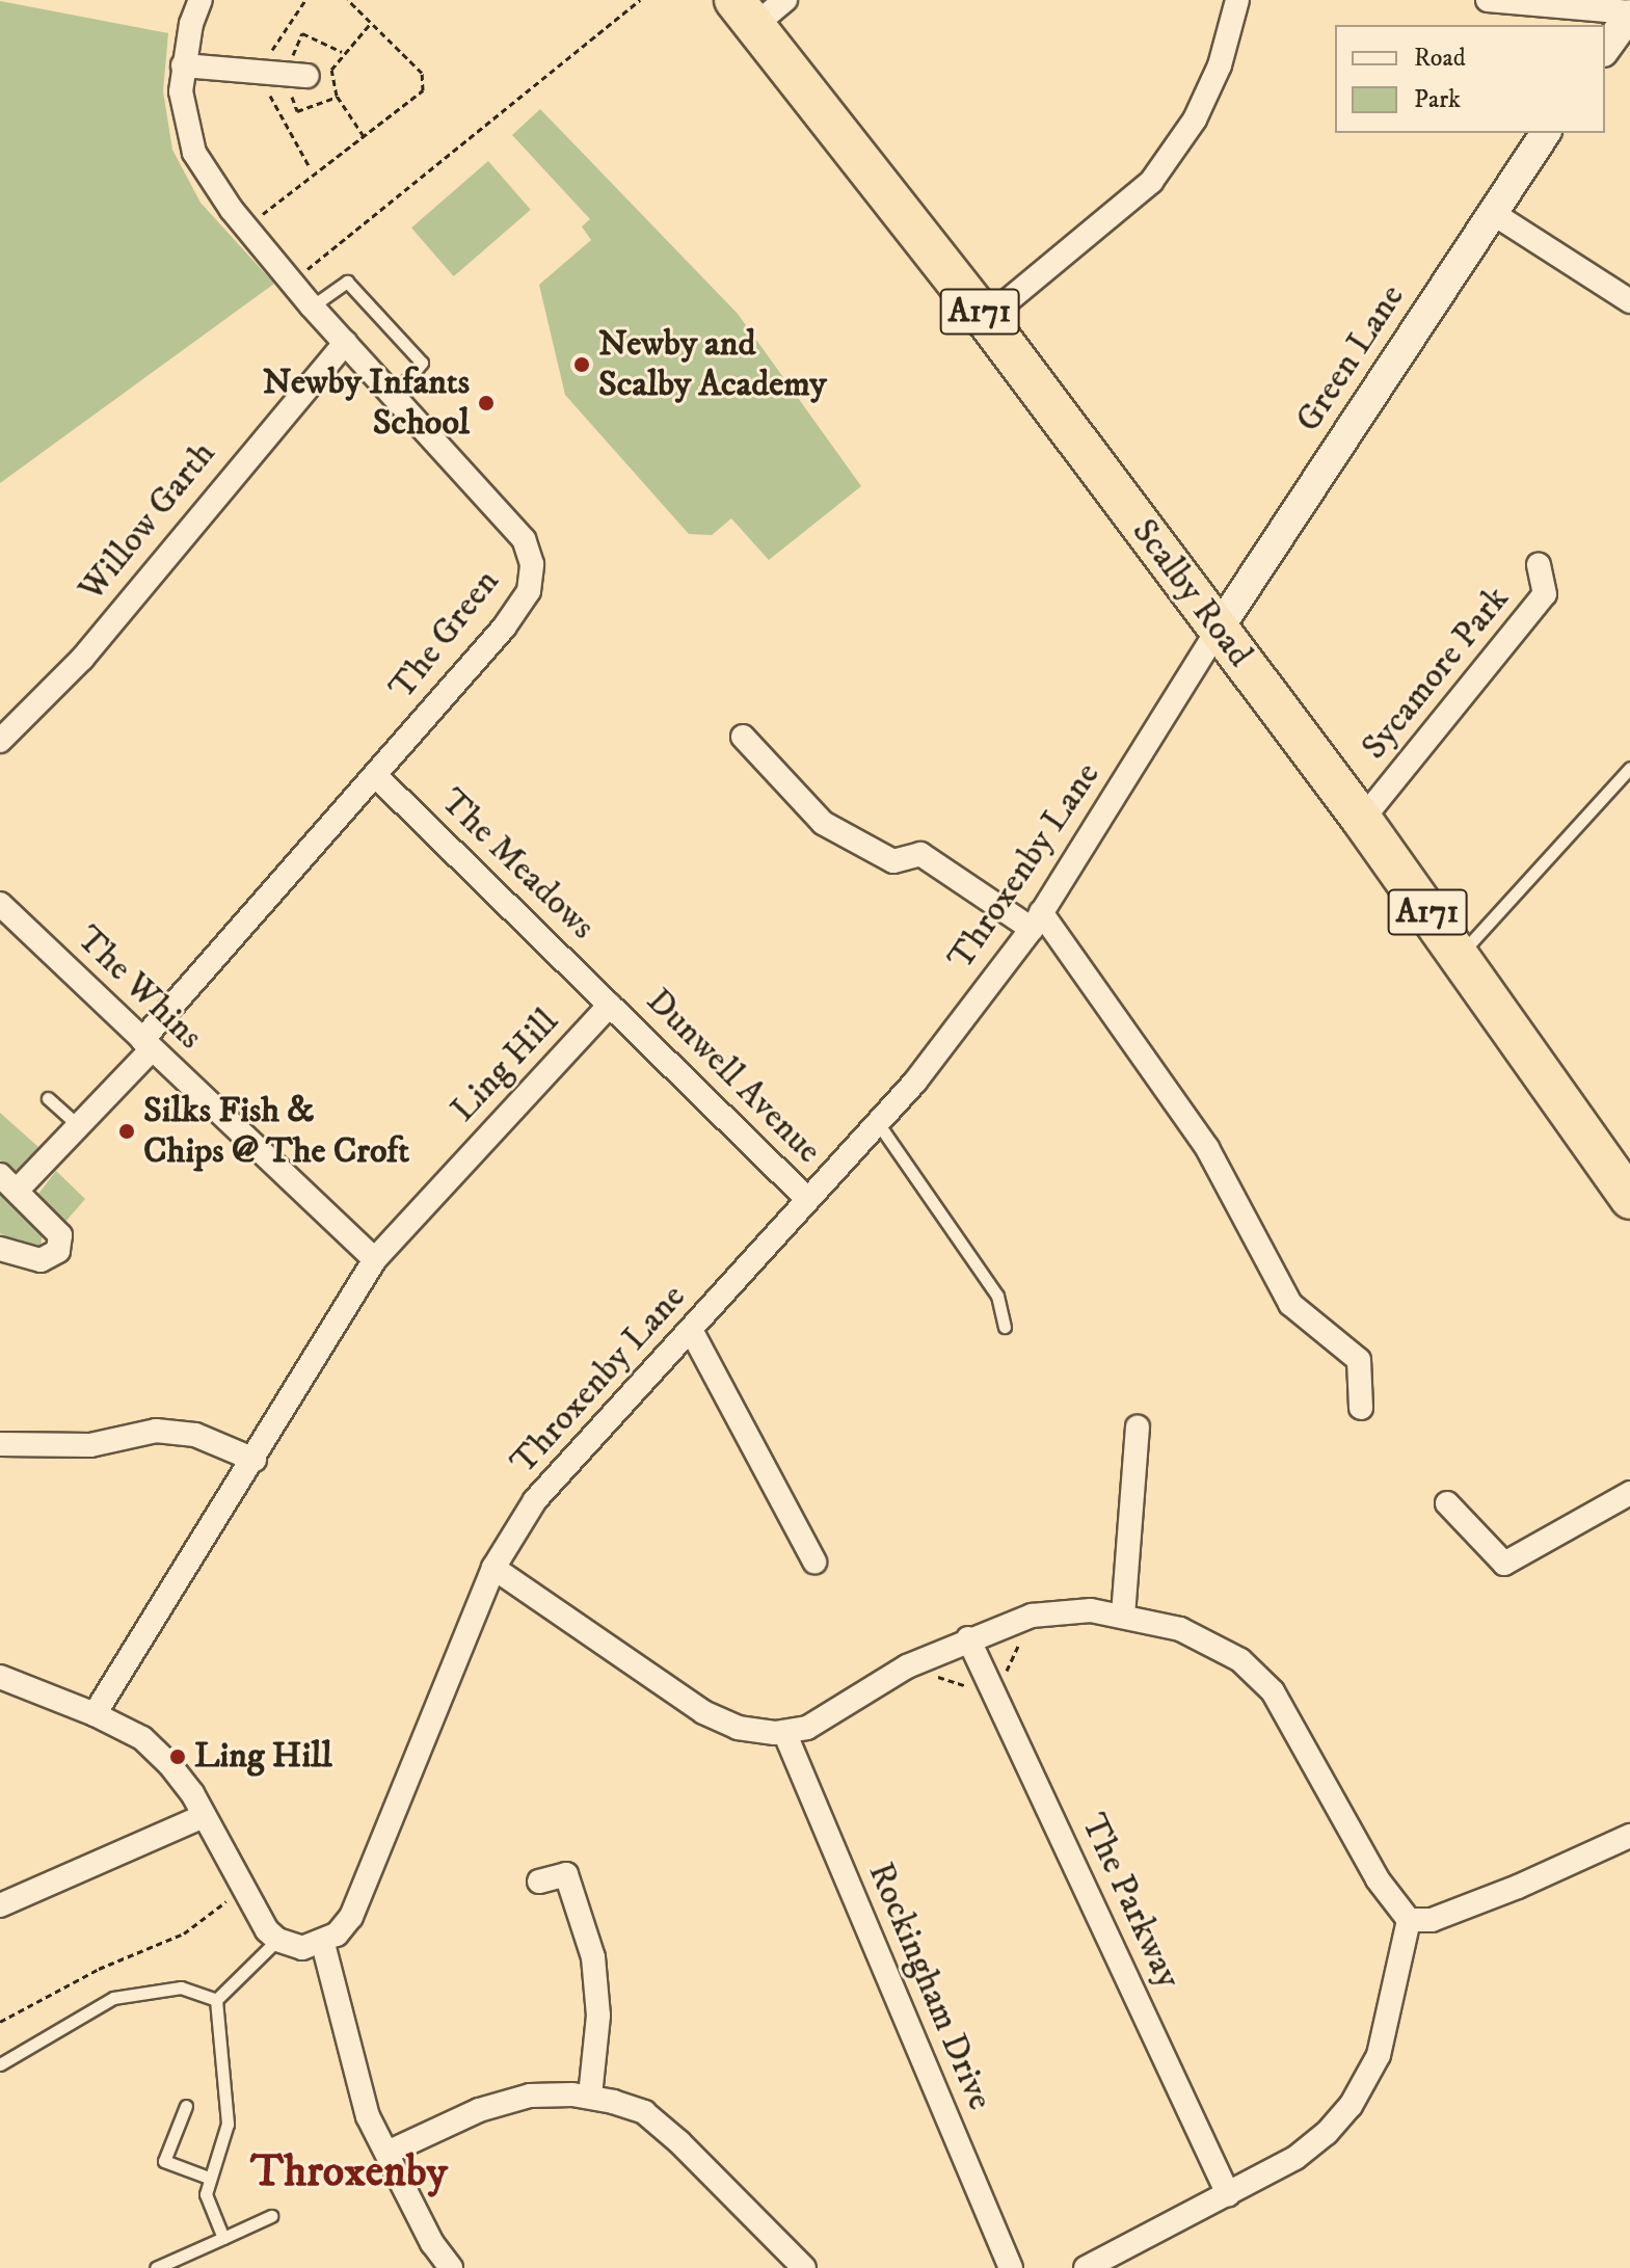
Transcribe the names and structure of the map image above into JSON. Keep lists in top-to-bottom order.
{
  "streets": {
    "highway": ["A171", "Scalby Road"],
    "street": [
      "Green Lane",
      "Willow Garth",
      "The Green",
      "Sycamore Park",
      "The Meadows",
      "Throxenby Lane",
      "The Whins",
      "Ling Hill",
      "Dunwell Avenue",
      "The Parkway",
      "Rockingham Drive"
    ]
  },
  "crossings": [
    ["Green Lane", "Scalby Road"],
    ["Green Lane", "Throxenby Lane"],
    ["Willow Garth", "The Green"],
    ["Scalby Road", "Sycamore Park"],
    ["Scalby Road", "Throxenby Lane"],
    ["The Green", "The Meadows"],
    ["The Green", "The Whins"],
    ["The Meadows", "Ling Hill"],
    ["The Meadows", "Dunwell Avenue"],
    ["Throxenby Lane", "Dunwell Avenue"],
    ["The Whins", "Ling Hill"],
    ["Ling Hill", "Dunwell Avenue"]
  ],
  "districts": ["Throxenby"],
  "places": [
    "Newby and Scalby Academy",
    "Newby Infants School",
    "Silks Fish & Chips @ The Croft",
    "Ling Hill"
  ],
  "legend": ["Road", "Park"]
}
